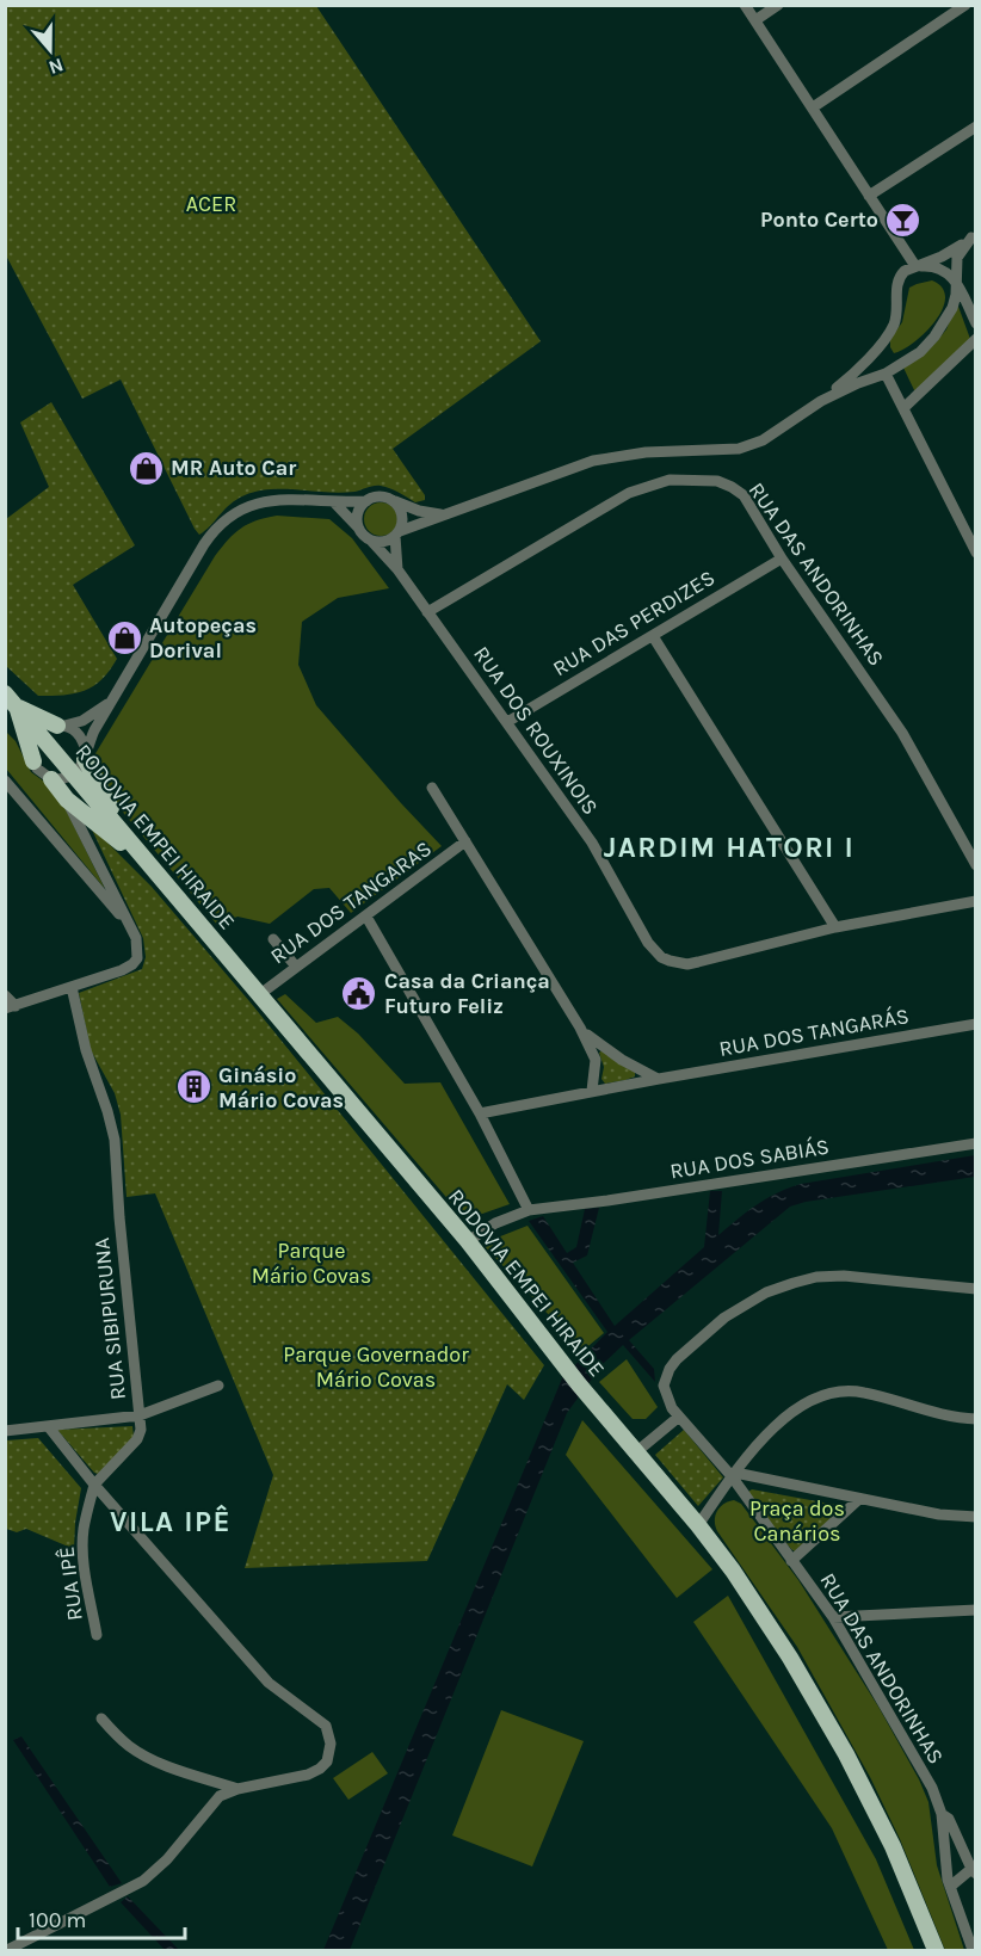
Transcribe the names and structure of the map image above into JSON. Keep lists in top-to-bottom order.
{
  "streets": {
    "main road": ["RODOVIA EMPEI HIRAIDE"],
    "street": [
      "RUA DAS ANDORINHAS",
      "RUA DAS PERDIZES",
      "RUA DOS ROUXINOIS",
      "RUA DOS TANGARAS",
      "RUA DOS TANGARÁS",
      "RUA DOS SABIÁS",
      "RUA SIBIPURUNA",
      "RUA IPÊ"
    ]
  },
  "crossings": [
    ["RUA DAS ANDORINHAS", "RUA DAS PERDIZES"],
    ["RUA DAS ANDORINHAS", "RUA DOS ROUXINOIS"],
    ["RUA DAS PERDIZES", "RUA DOS ROUXINOIS"],
    ["RODOVIA EMPEI HIRAIDE", "RUA DOS TANGARAS"],
    ["RODOVIA EMPEI HIRAIDE", "RUA DOS SABIÁS"]
  ],
  "districts": ["JARDIM HATORI I", "VILA IPÊ"],
  "parks": [
    "ACER",
    "Parque Mário Covas",
    "Parque Governador Mário Covas",
    "Praça dos Canários"
  ],
  "places": {
    "bar": ["Ponto Certo"],
    "shop": ["MR Auto Car", "Autopeças Dorival"],
    "public building": ["Casa da Criança Futuro Feliz"],
    "building": ["Ginásio Mário Covas"]
  },
  "scale_bar": "100 m",
  "north": "bottom"
}
